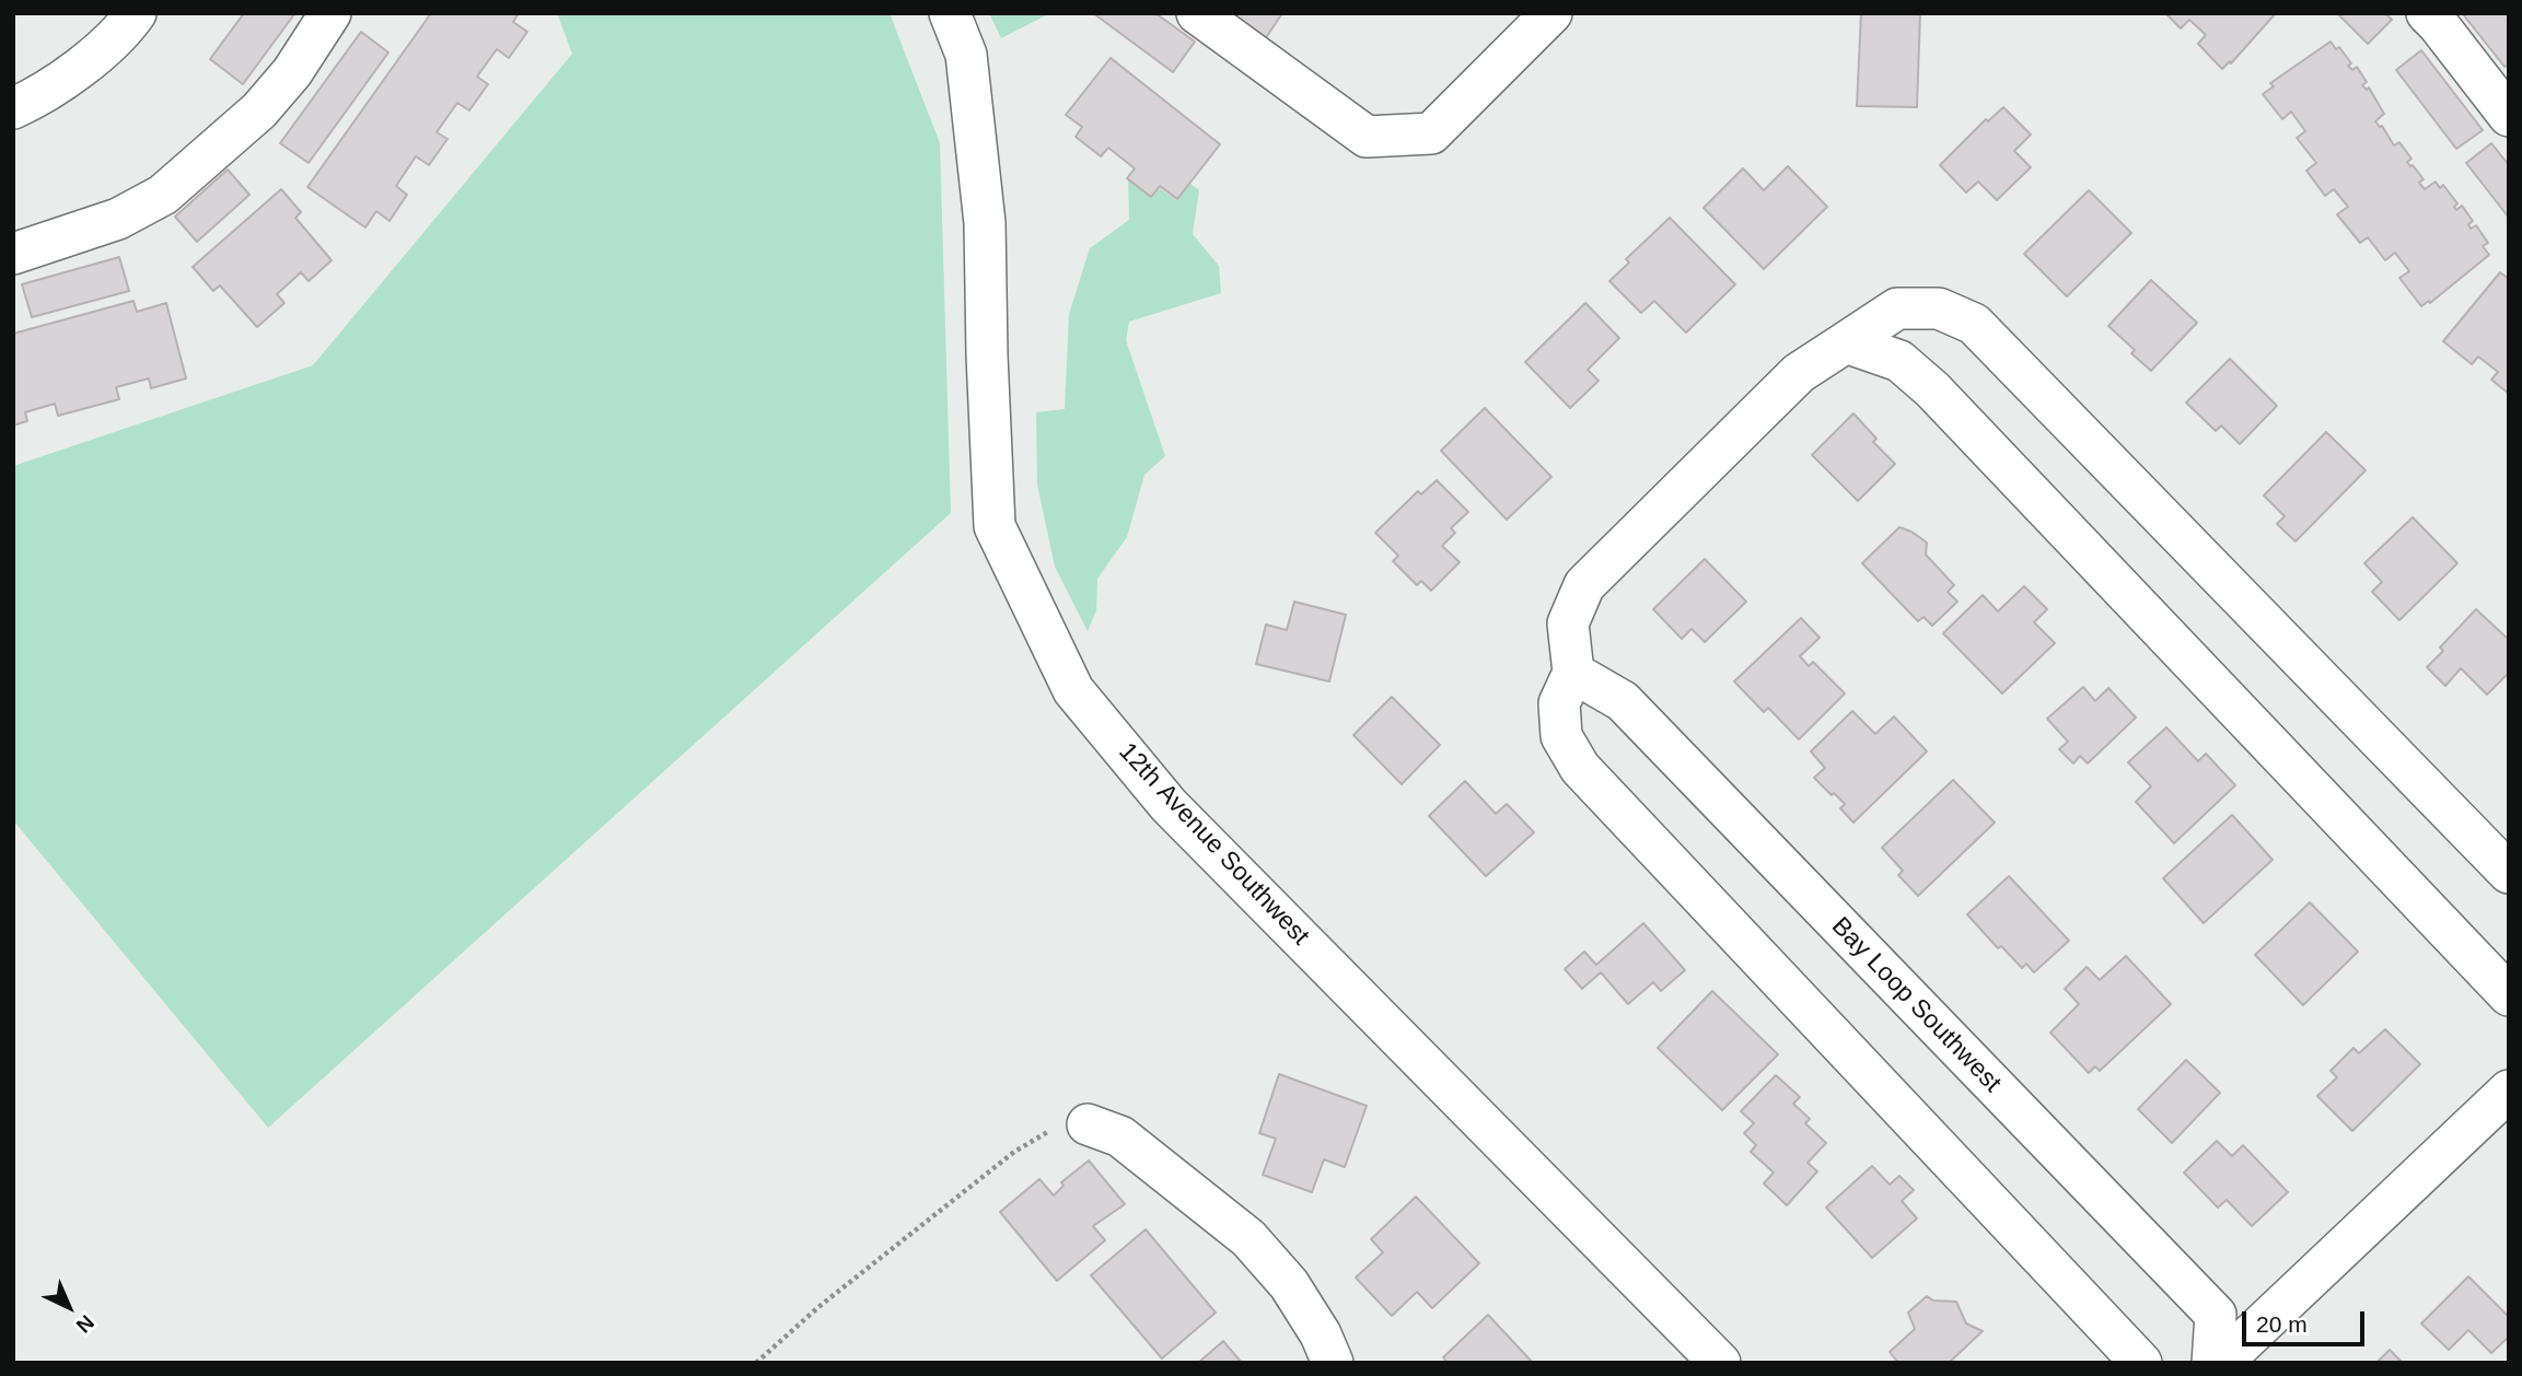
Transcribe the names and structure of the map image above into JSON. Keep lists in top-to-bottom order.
{
  "streets": {
    "street": ["12th Avenue Southwest", "Bay Loop Southwest"]
  },
  "scale_bar": "20 m",
  "north": "bottom right"
}
